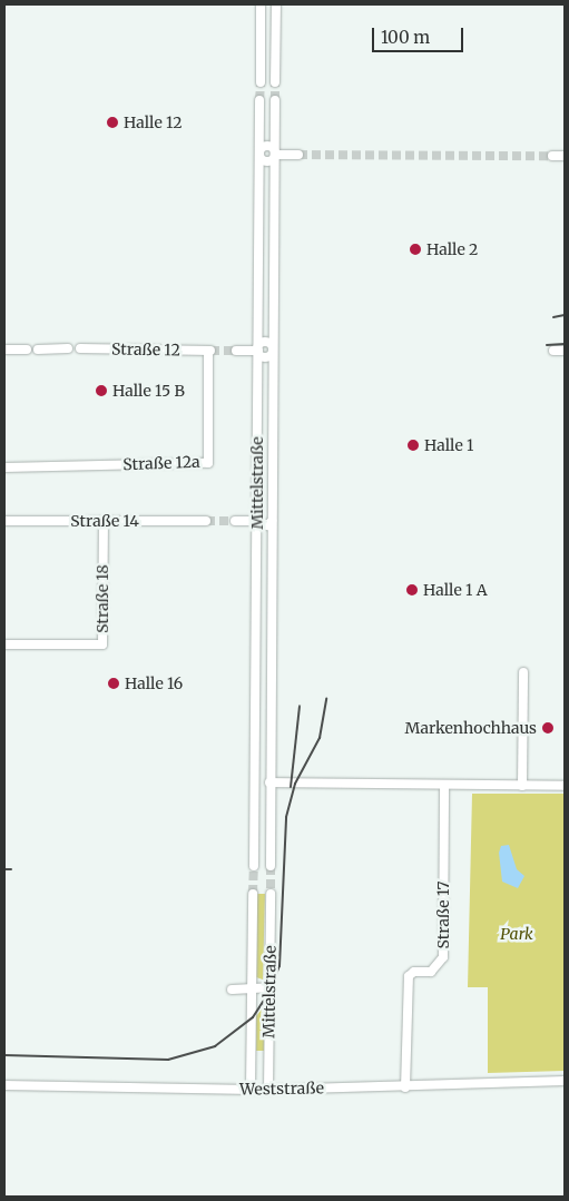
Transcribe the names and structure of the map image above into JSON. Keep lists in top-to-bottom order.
{
  "streets": {
    "street": [
      "Straße 12",
      "Straße 12a",
      "Mittelstraße",
      "Straße 14",
      "Straße 18",
      "Straße 17",
      "Weststraße"
    ]
  },
  "crossings": [
    ["Straße 12", "Straße 12a"],
    ["Mittelstraße", "Weststraße"],
    ["Straße 14", "Straße 18"],
    ["Straße 17", "Weststraße"]
  ],
  "parks": ["Park"],
  "places": [
    "Halle 12",
    "Halle 2",
    "Halle 15 B",
    "Halle 1",
    "Halle 1 A",
    "Halle 16",
    "Markenhochhaus"
  ],
  "scale_bar": "100 m"
}
